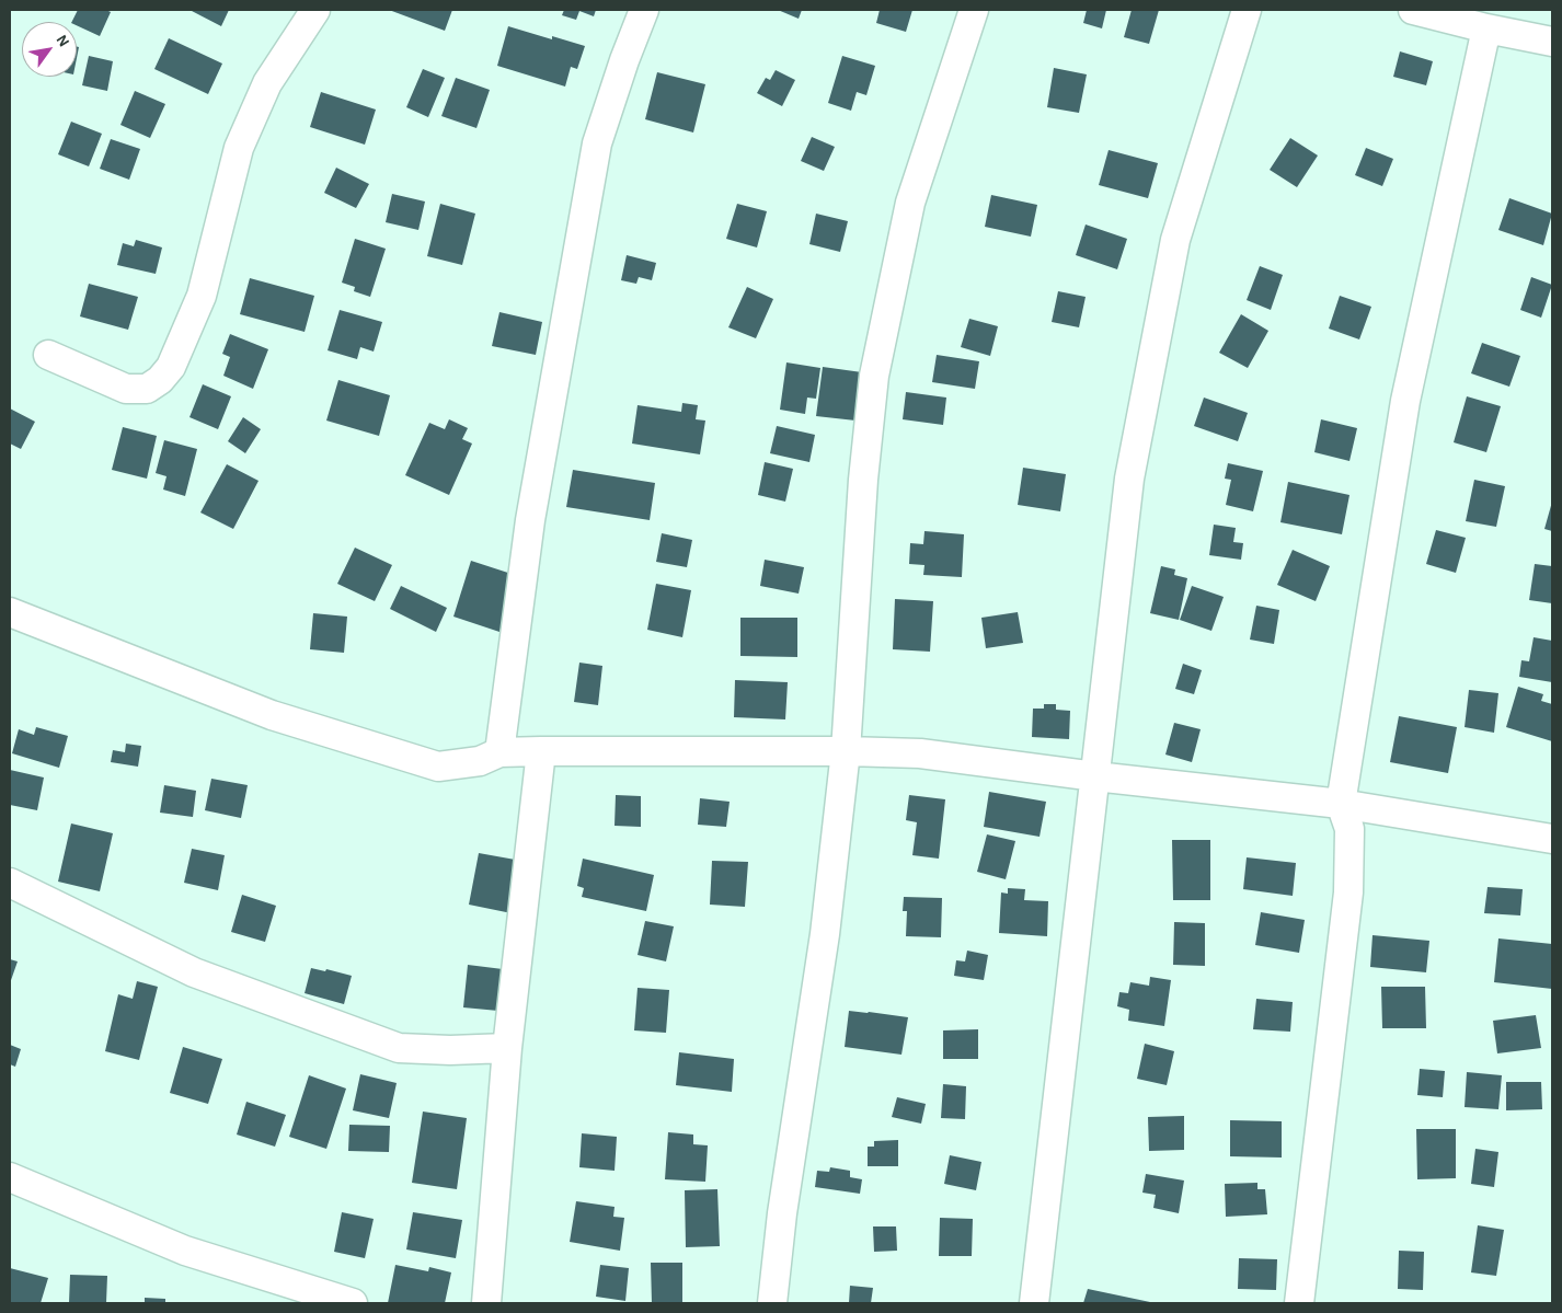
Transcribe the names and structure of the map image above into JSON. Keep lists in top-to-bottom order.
{
  "north": "top right"
}
